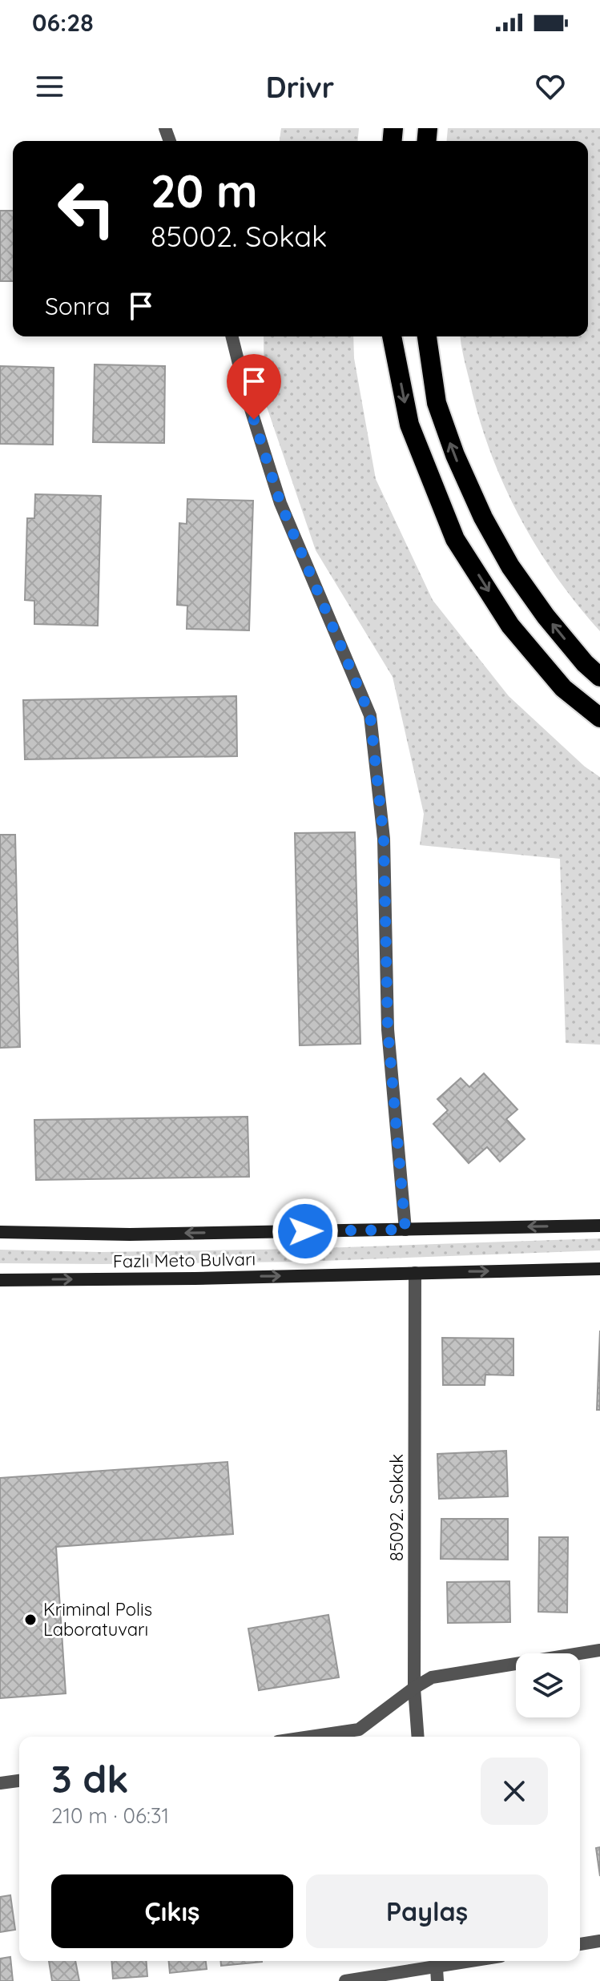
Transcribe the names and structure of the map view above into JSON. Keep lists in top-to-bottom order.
{
  "streets": {
    "main road": ["Fazlı Meto Bulvarı"],
    "street": ["85092. Sokak"]
  },
  "crossings": [
    ["Fazlı Meto Bulvarı", "85092. Sokak"]
  ],
  "places": ["Kriminal Polis Laboratuvarı"],
  "page": {
    "status": "06:28",
    "header": "Drivr",
    "turn": ["20 m", "85002. Sokak"],
    "then": "Sonra",
    "heading": ["3 dk", "210 m · 06:31"],
    "buttons": ["Çıkış", "Paylaş"]
  }
}
